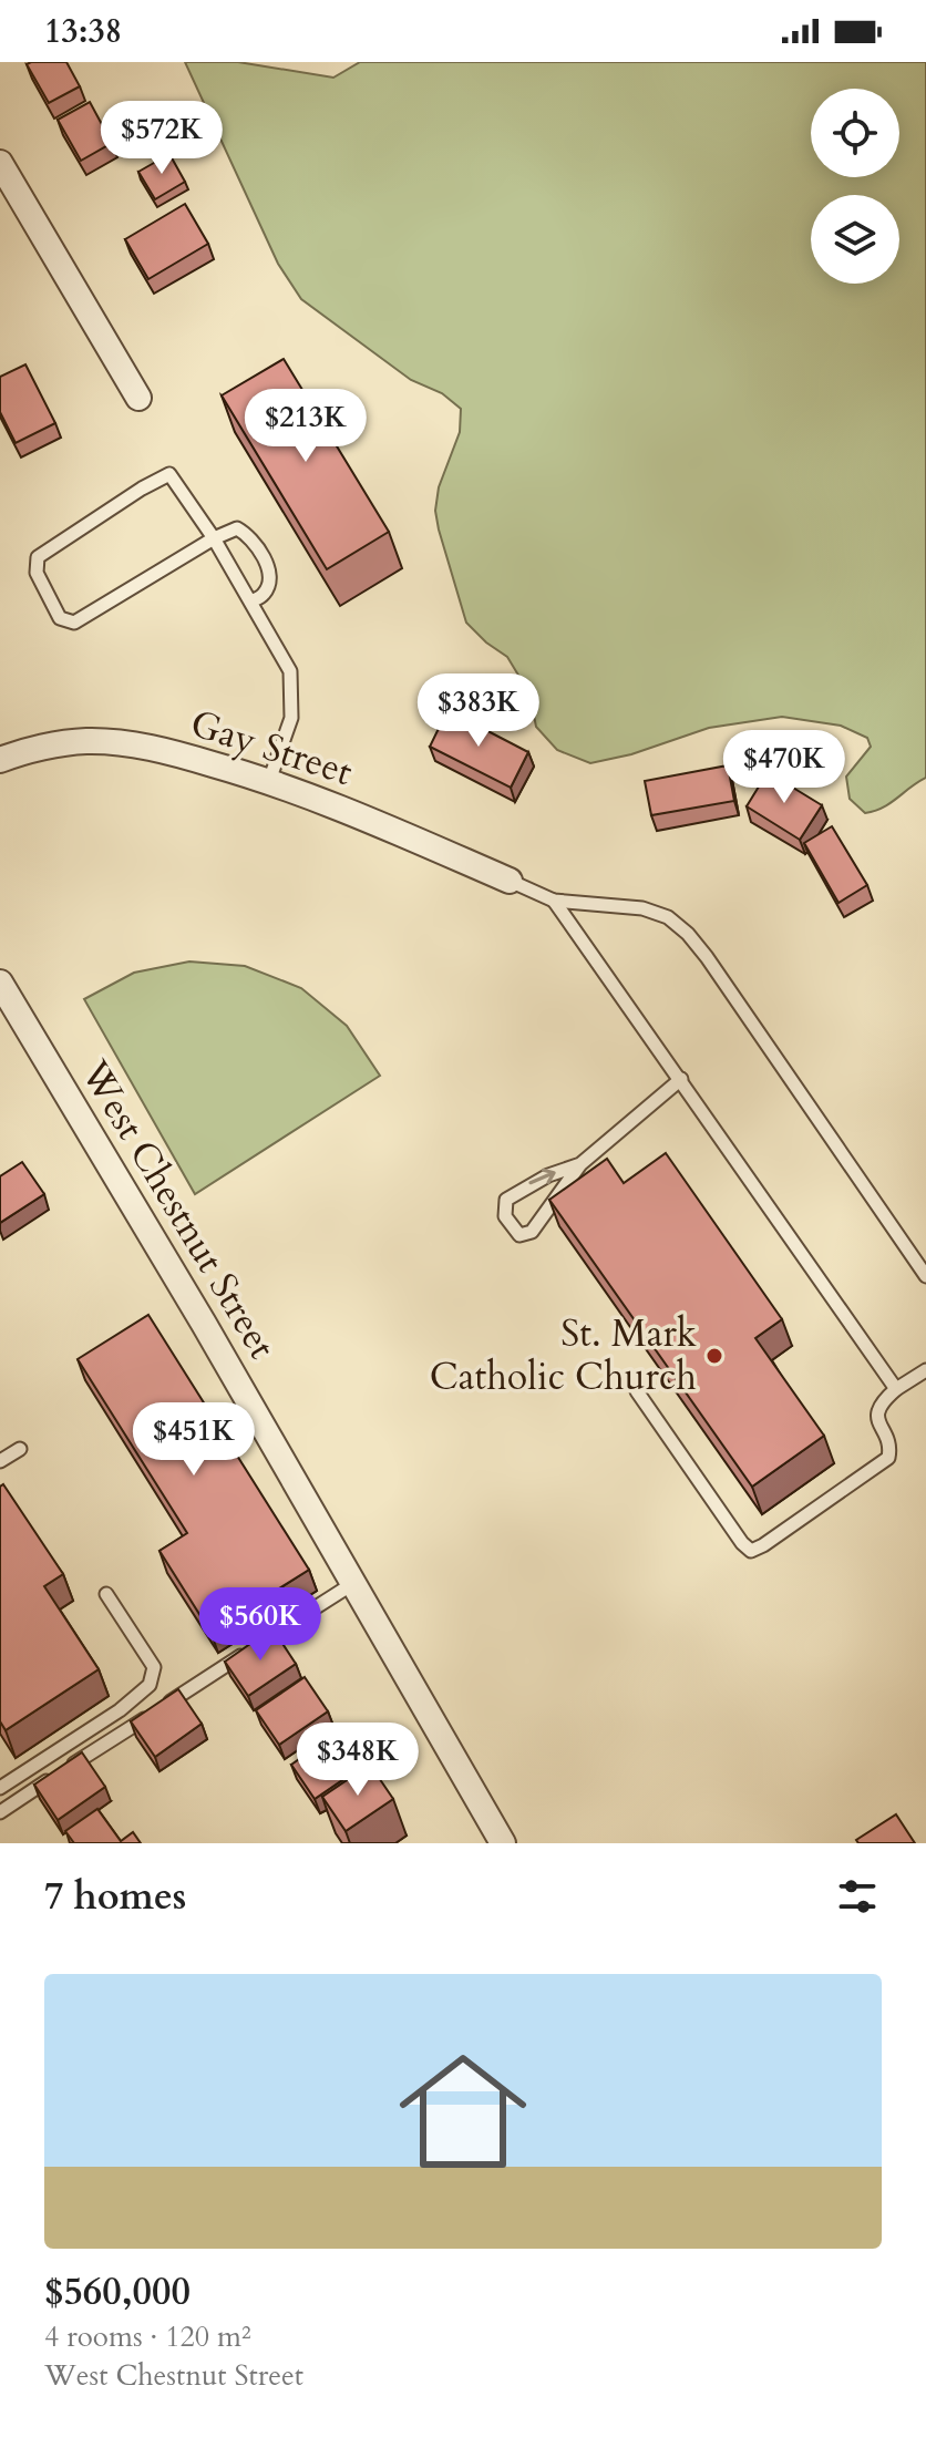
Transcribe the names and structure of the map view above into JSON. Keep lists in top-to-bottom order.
{
  "streets": {
    "street": ["Gay Street", "West Chestnut Street"]
  },
  "places": ["St. Mark Catholic Church"],
  "page": {
    "status": "13:38",
    "price": [
      "$572K",
      "$213K",
      "$383K",
      "$470K",
      "$451K",
      "$560K",
      "$348K"
    ],
    "heading": "7 homes",
    "list": [
      {
        "name": "$560,000",
        "note": "4 rooms · 120 m² · West Chestnut Street"
      }
    ]
  }
}
